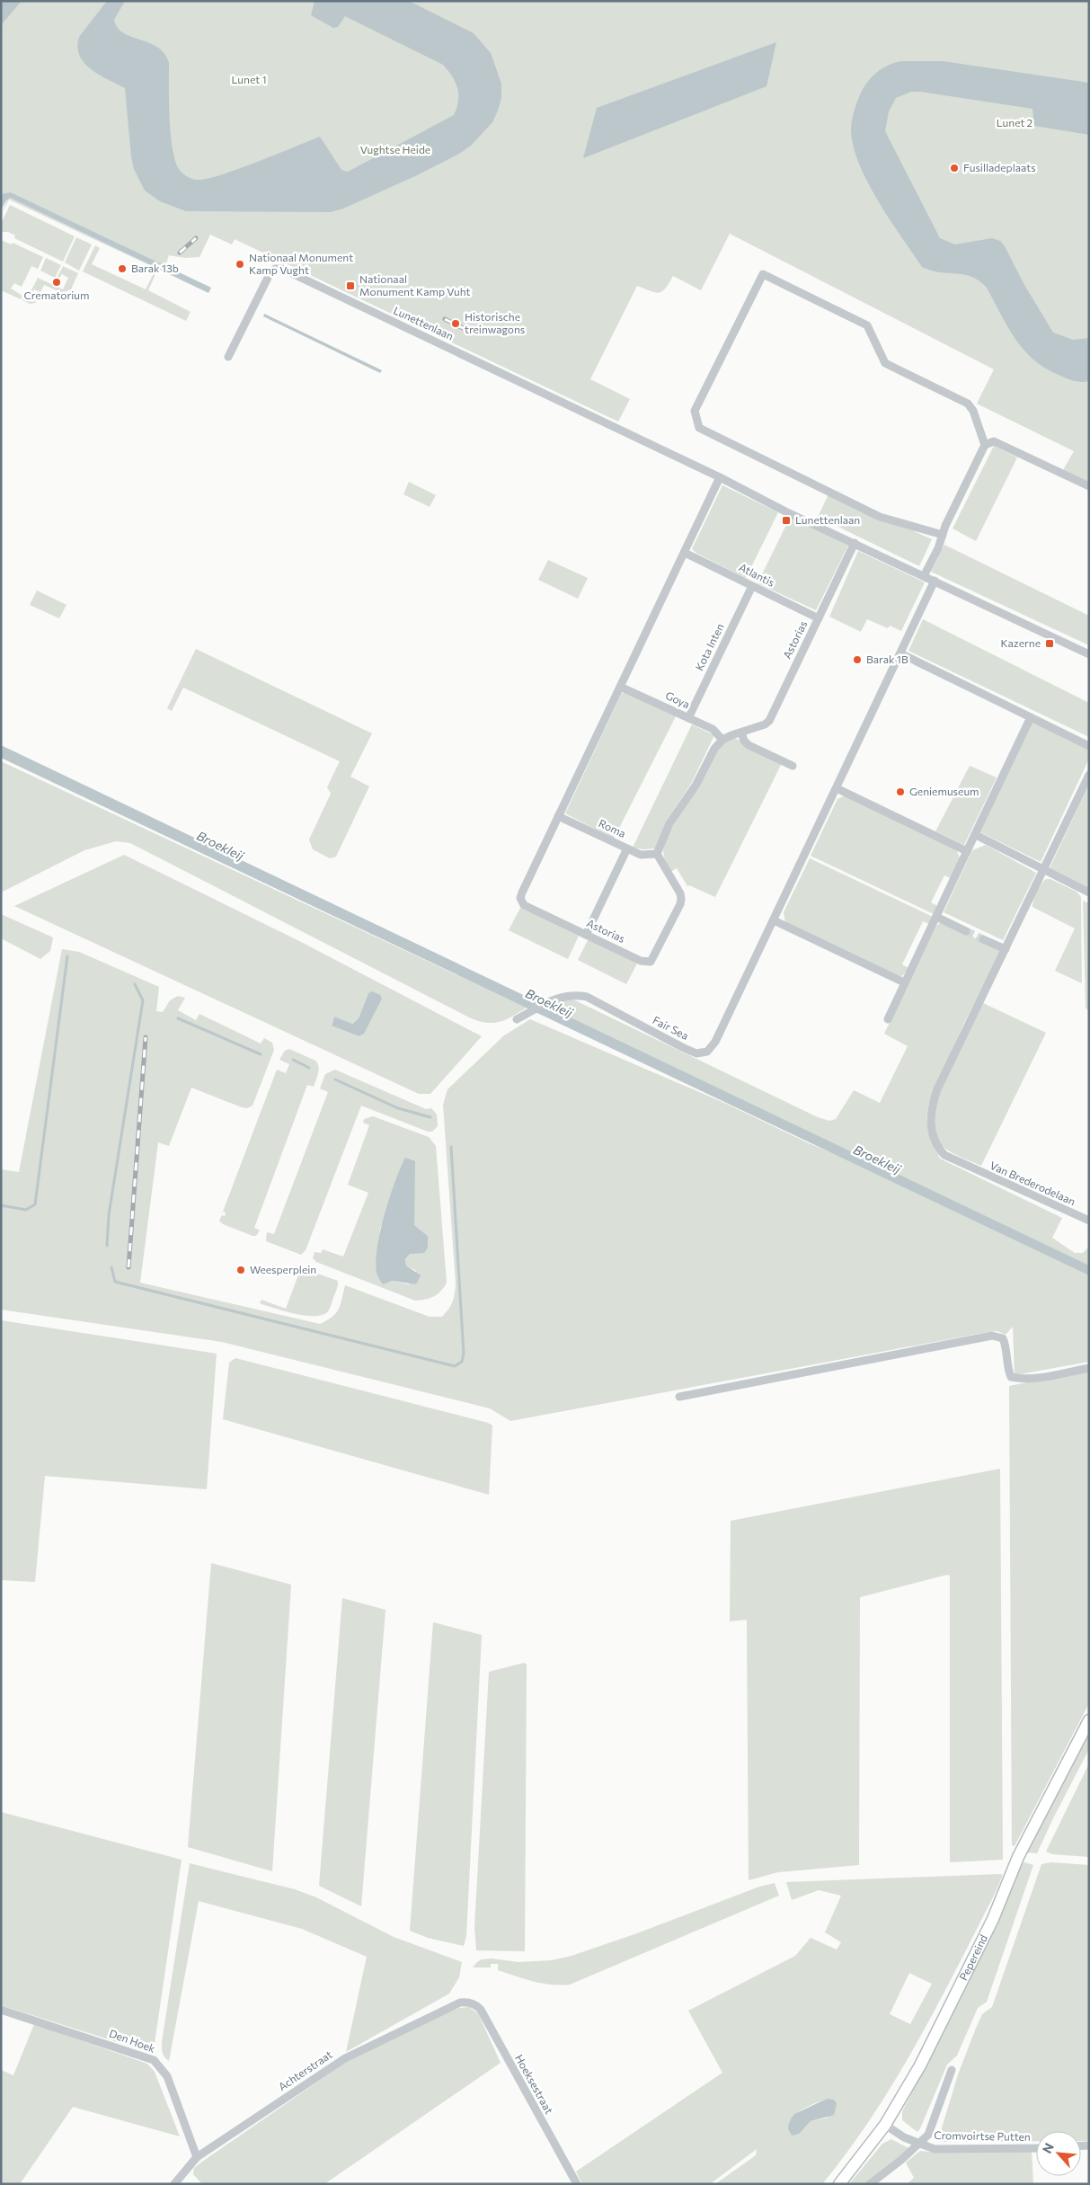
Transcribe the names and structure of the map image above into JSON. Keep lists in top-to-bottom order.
{
  "streets": {
    "main road": ["Pepereind"],
    "street": [
      "Lunettenlaan",
      "Atlantis",
      "Astorias",
      "Kota Inten",
      "Goya",
      "Roma",
      "Fair Sea",
      "Van Brederodelaan",
      "Den Hoek",
      "Achterstraat",
      "Hoeksestraat",
      "Cromvoirtse Putten"
    ]
  },
  "crossings": [
    ["Lunettenlaan", "Astorias"],
    ["Atlantis", "Astorias"],
    ["Atlantis", "Kota Inten"],
    ["Astorias", "Goya"],
    ["Astorias", "Roma"],
    ["Kota Inten", "Goya"],
    ["Pepereind", "Cromvoirtse Putten"],
    ["Den Hoek", "Achterstraat"],
    ["Achterstraat", "Hoeksestraat"]
  ],
  "water": ["Broekleij"],
  "parks": ["Lunet 1", "Lunet 2", "Vughtse Heide"],
  "places": {
    "other": [
      "Fusilladeplaats",
      "Nationaal Monument Kamp Vught",
      "Barak 13b",
      "Crematorium",
      "Historische treinwagons",
      "Barak 1B",
      "Geniemuseum",
      "Weesperplein"
    ],
    "transit": ["Nationaal Monument Kamp Vuht", "Lunettenlaan", "Kazerne"]
  },
  "north": "top left"
}
